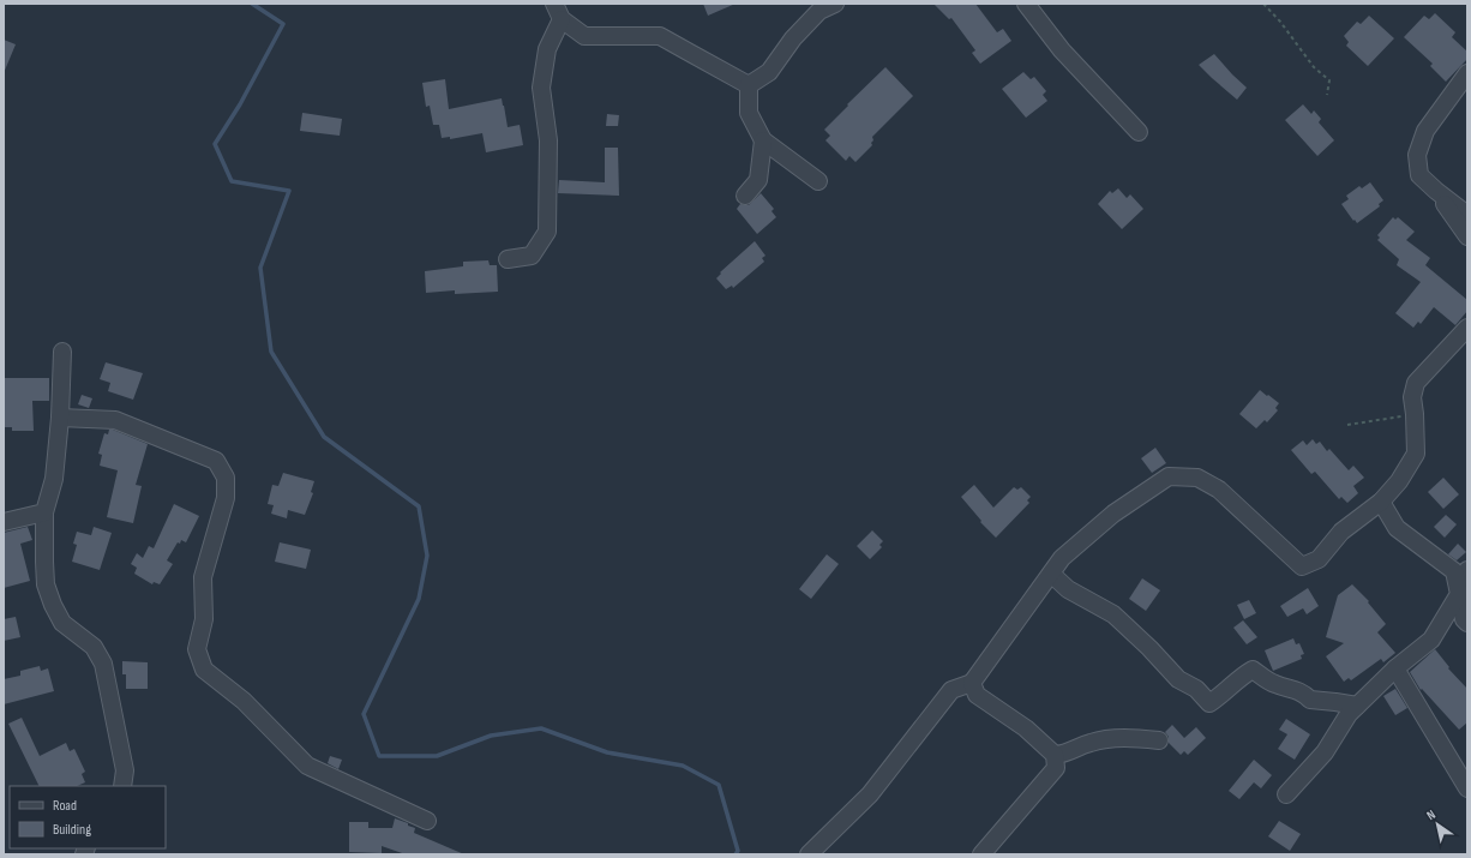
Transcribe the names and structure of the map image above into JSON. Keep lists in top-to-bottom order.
{
  "legend": ["Road", "Building"],
  "north": "top left"
}
